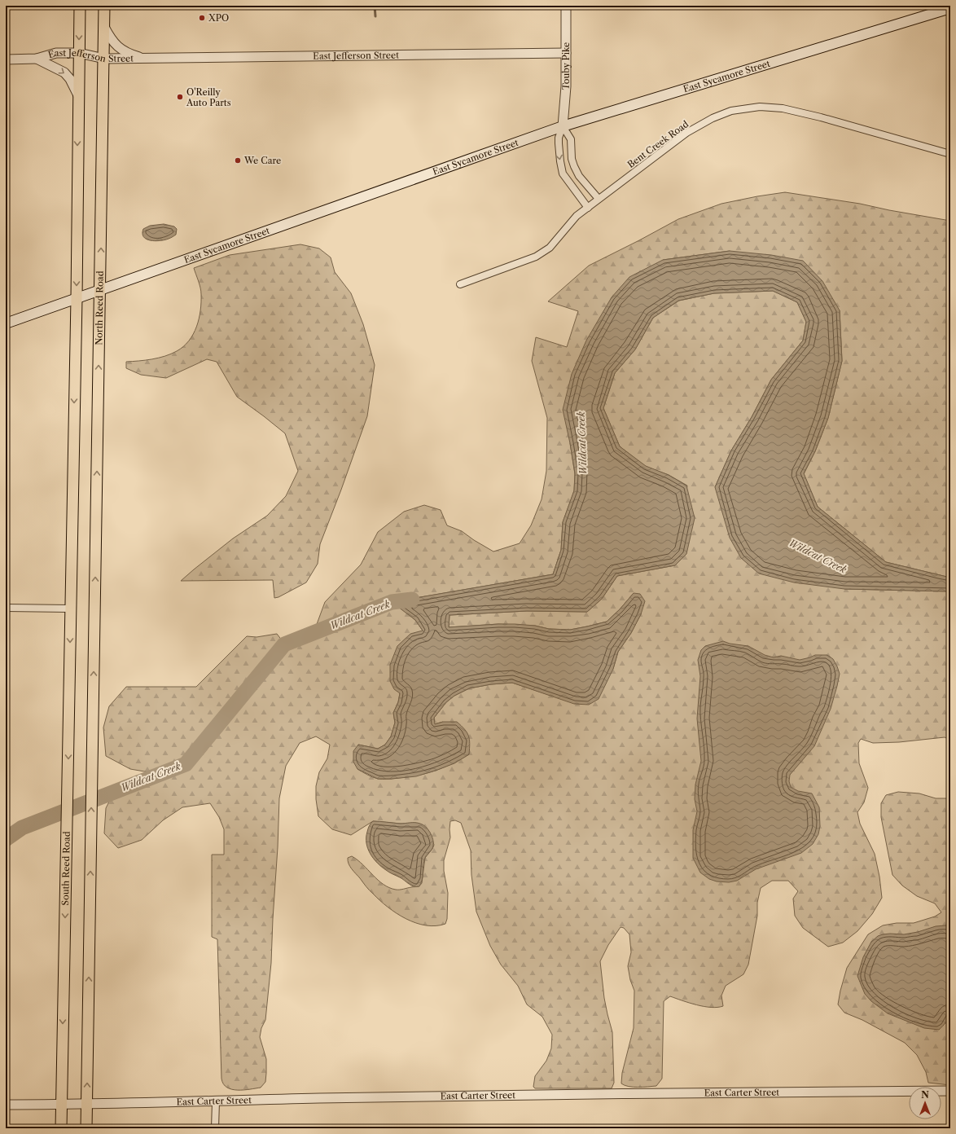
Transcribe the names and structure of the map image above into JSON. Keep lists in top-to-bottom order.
{
  "streets": {
    "main road": ["East Sycamore Street", "North Reed Road", "South Reed Road"],
    "street": [
      "East Jefferson Street",
      "Touby Pike",
      "Bent Creek Road",
      "East Carter Street"
    ]
  },
  "crossings": [
    ["East Jefferson Street", "Touby Pike"],
    ["East Jefferson Street", "North Reed Road"],
    ["Touby Pike", "East Sycamore Street"],
    ["Touby Pike", "Bent Creek Road"],
    ["East Sycamore Street", "North Reed Road"],
    ["North Reed Road", "East Carter Street"],
    ["South Reed Road", "East Carter Street"]
  ],
  "one_way": ["South Reed Road"],
  "water": ["Wildcat Creek"],
  "places": ["XPO", "O'Reilly Auto Parts", "We Care"],
  "north": "top"
}
